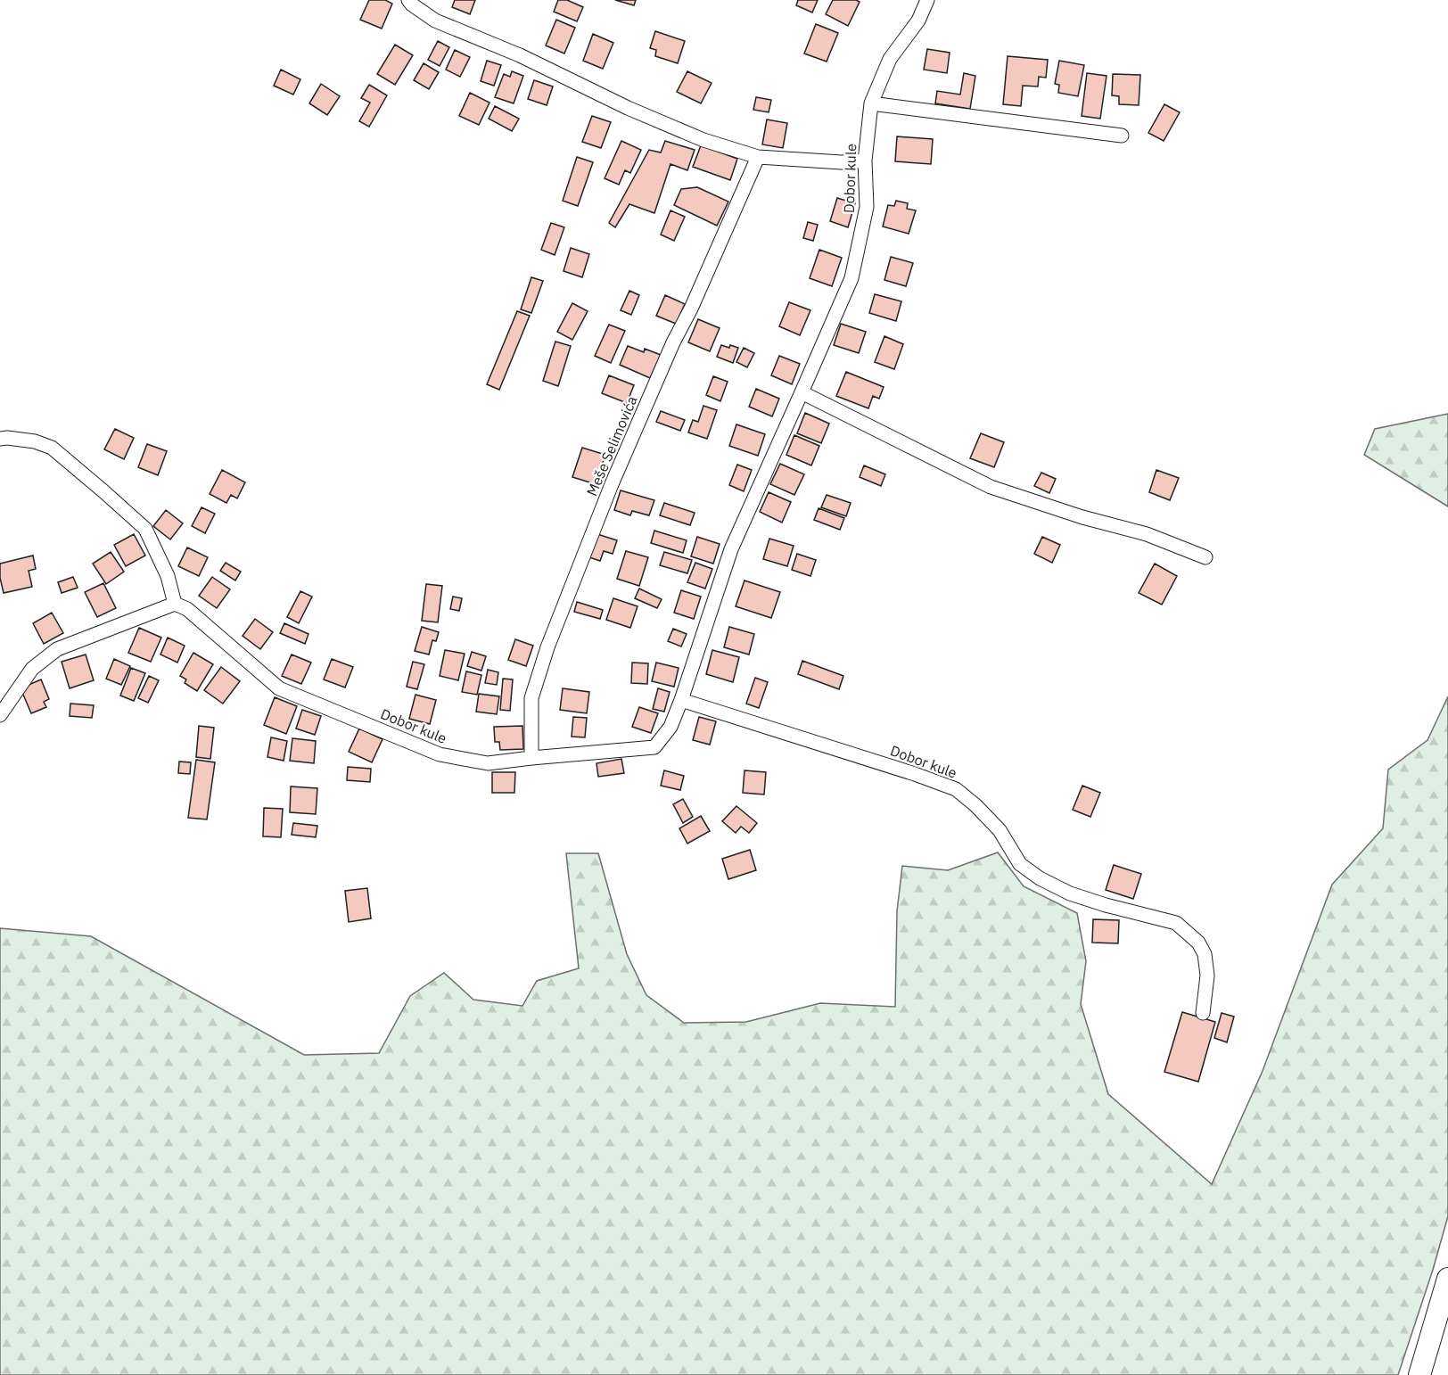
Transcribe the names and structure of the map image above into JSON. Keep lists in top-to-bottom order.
{
  "streets": {
    "street": ["Dobor kule", "Meše Selimovića"]
  },
  "crossings": [
    ["Dobor kule", "Meše Selimovića"]
  ]
}
